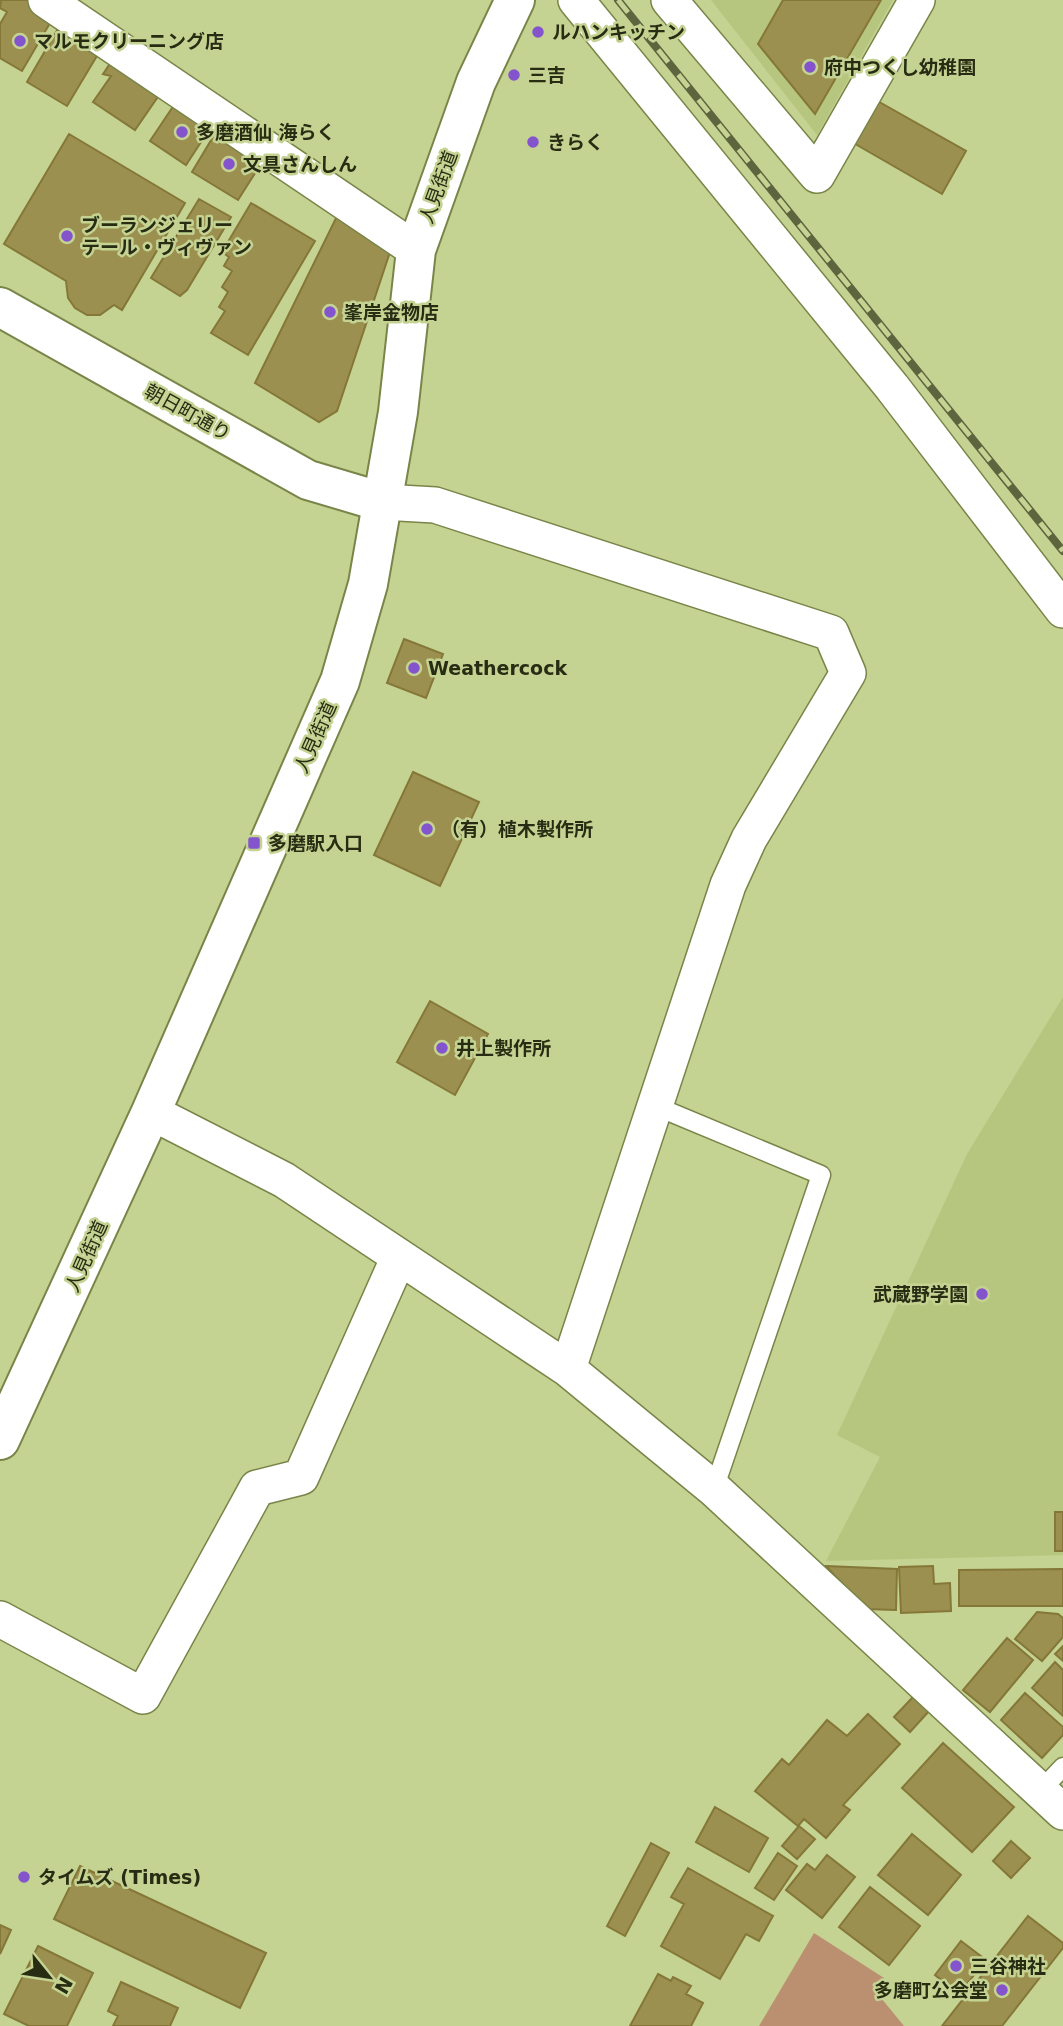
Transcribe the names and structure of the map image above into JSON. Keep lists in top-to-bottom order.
{
  "streets": {
    "main road": ["人見街道", "朝日町通り"]
  },
  "crossings": [
    ["人見街道", "朝日町通り"]
  ],
  "places": {
    "other": [
      "ルハンキッチン",
      "マルモクリーニング店",
      "府中つくし幼稚園",
      "三吉",
      "多磨酒仙 海らく",
      "きらく",
      "文具さんしん",
      "ブーランジェリー テール・ヴィヴァン",
      "峯岸金物店",
      "Weathercock",
      "（有）植木製作所",
      "井上製作所",
      "武蔵野学園",
      "タイムズ (Times)",
      "三谷神社",
      "多磨町公会堂"
    ],
    "transit": ["多磨駅入口"]
  },
  "north": "bottom right"
}
